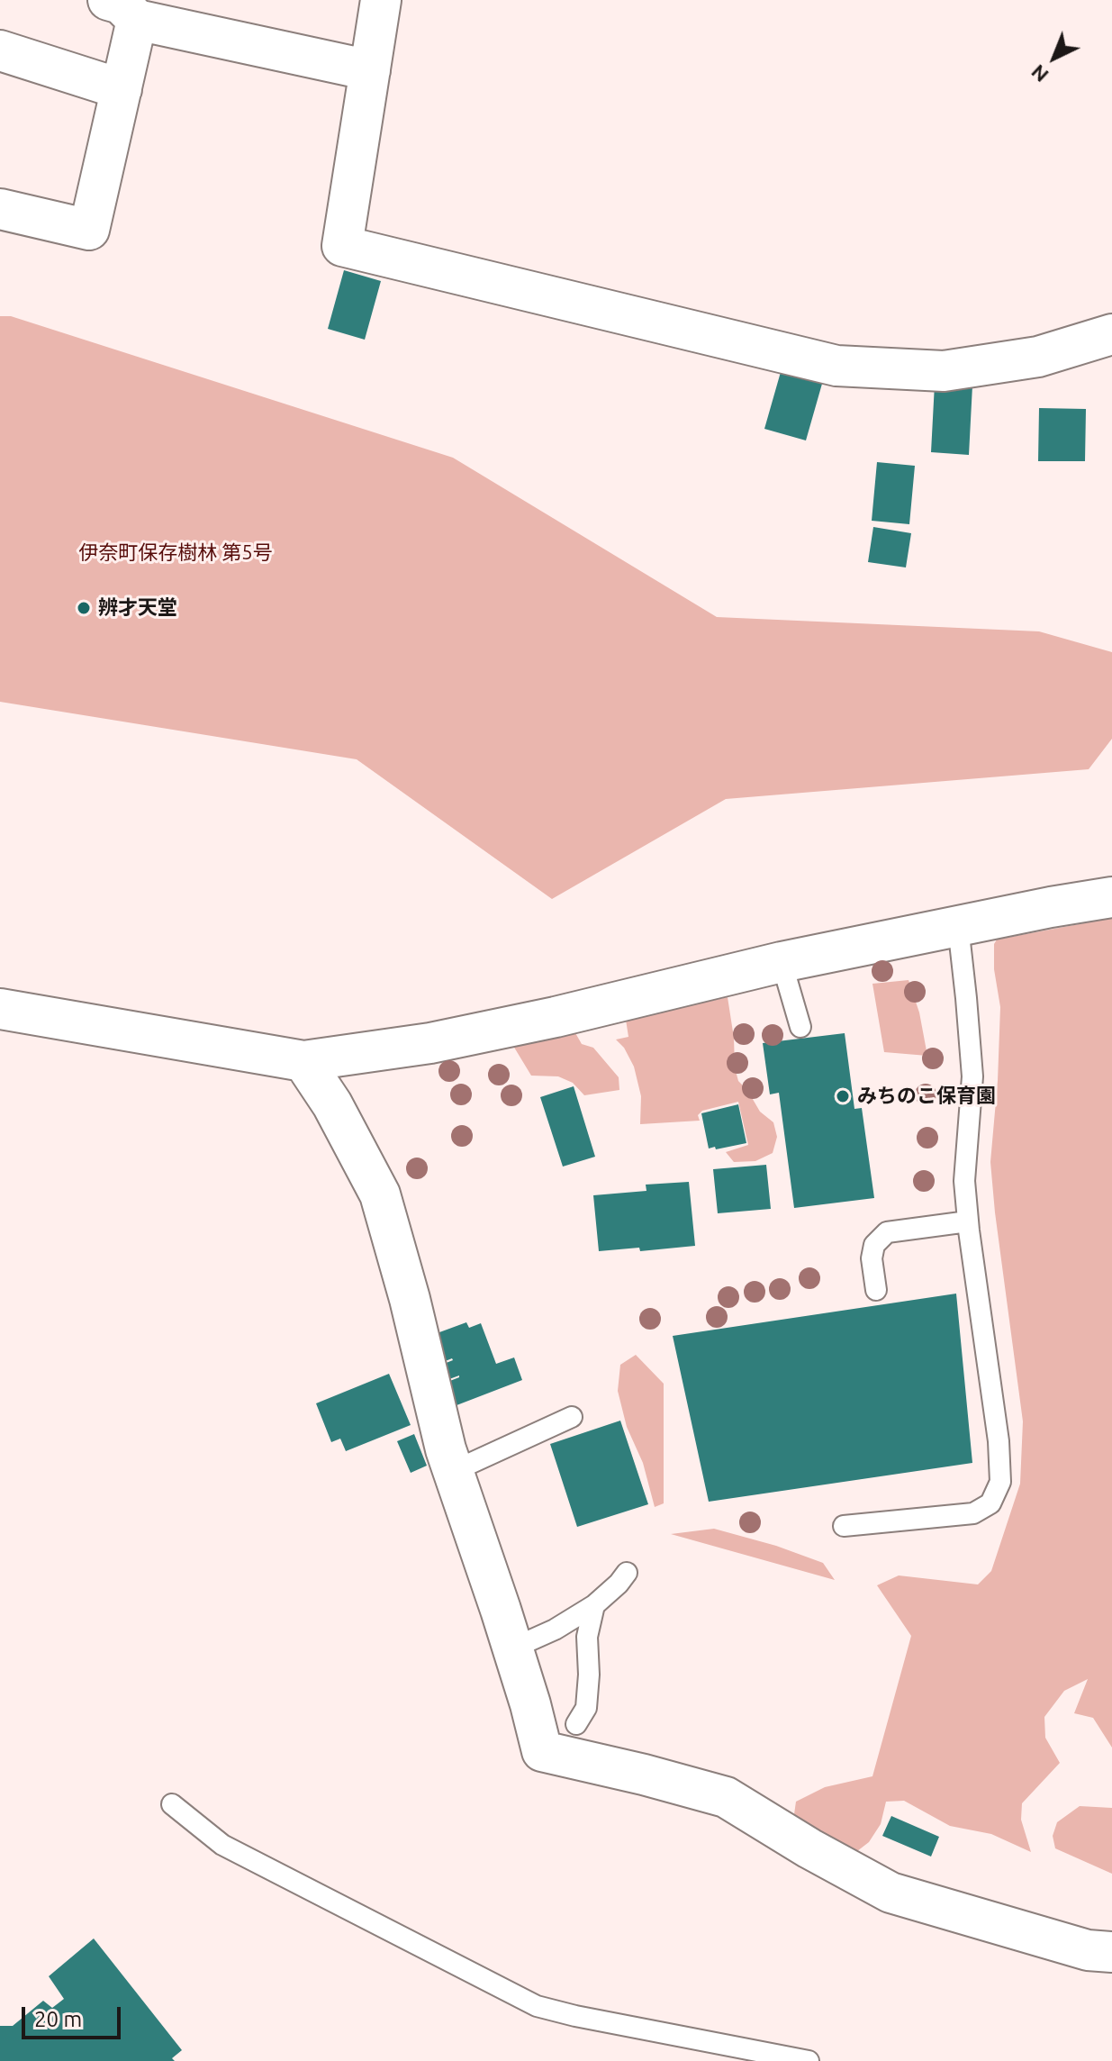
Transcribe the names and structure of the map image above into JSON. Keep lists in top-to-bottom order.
{
  "parks": ["伊奈町保存樹林 第5号"],
  "places": ["辨才天堂", "みちのこ保育園"],
  "scale_bar": "20 m",
  "north": "bottom left"
}
